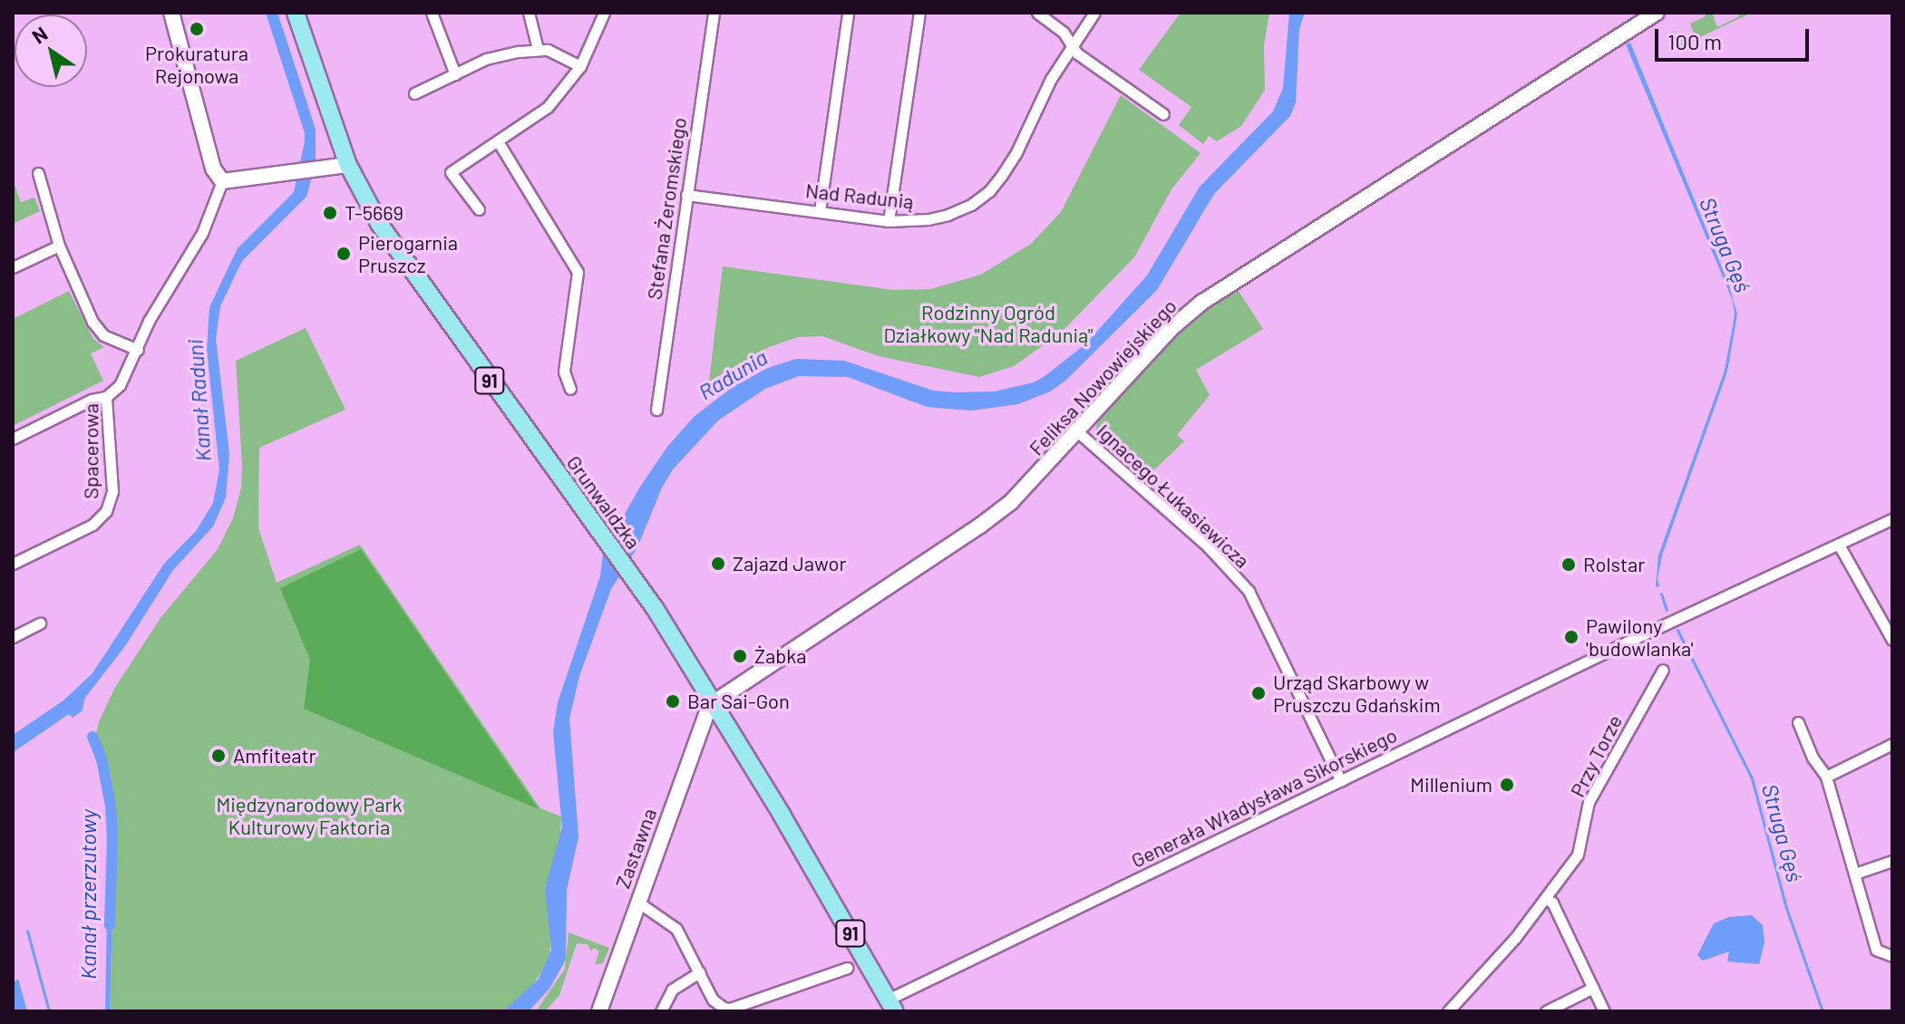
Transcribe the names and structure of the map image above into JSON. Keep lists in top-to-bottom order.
{
  "streets": {
    "main road": ["91", "Grunwaldzka"],
    "street": [
      "Nad Radunią",
      "Stefana Żeromskiego",
      "Feliksa Nowowiejskiego",
      "Spacerowa",
      "Ignacego Łukasiewicza",
      "Przy Torze",
      "Generała Władysława Sikorskiego",
      "Zastawna"
    ]
  },
  "crossings": [
    ["Nad Radunią", "Stefana Żeromskiego"],
    ["Feliksa Nowowiejskiego", "Ignacego Łukasiewicza"],
    ["Feliksa Nowowiejskiego", "Grunwaldzka"],
    ["Feliksa Nowowiejskiego", "Zastawna"],
    ["Ignacego Łukasiewicza", "Generała Władysława Sikorskiego"],
    ["Grunwaldzka", "Generała Władysława Sikorskiego"],
    ["Grunwaldzka", "Zastawna"]
  ],
  "water": [
    "Struga Gęś",
    "Radunia",
    "Kanał Raduni",
    "Kanał przerzutowy"
  ],
  "parks": ["Rodzinny Ogród Działkowy \"Nad Radunią\"", "Międzynarodowy Park Kulturowy Faktoria"],
  "places": [
    "Prokuratura Rejonowa",
    "T-5669",
    "Pierogarnia Pruszcz",
    "Zajazd Jawor",
    "Rolstar",
    "Pawilony 'budowlanka'",
    "Żabka",
    "Urząd Skarbowy w Pruszczu Gdańskim",
    "Bar Sai-Gon",
    "Amfiteatr",
    "Millenium"
  ],
  "scale_bar": "100 m",
  "north": "top left"
}
